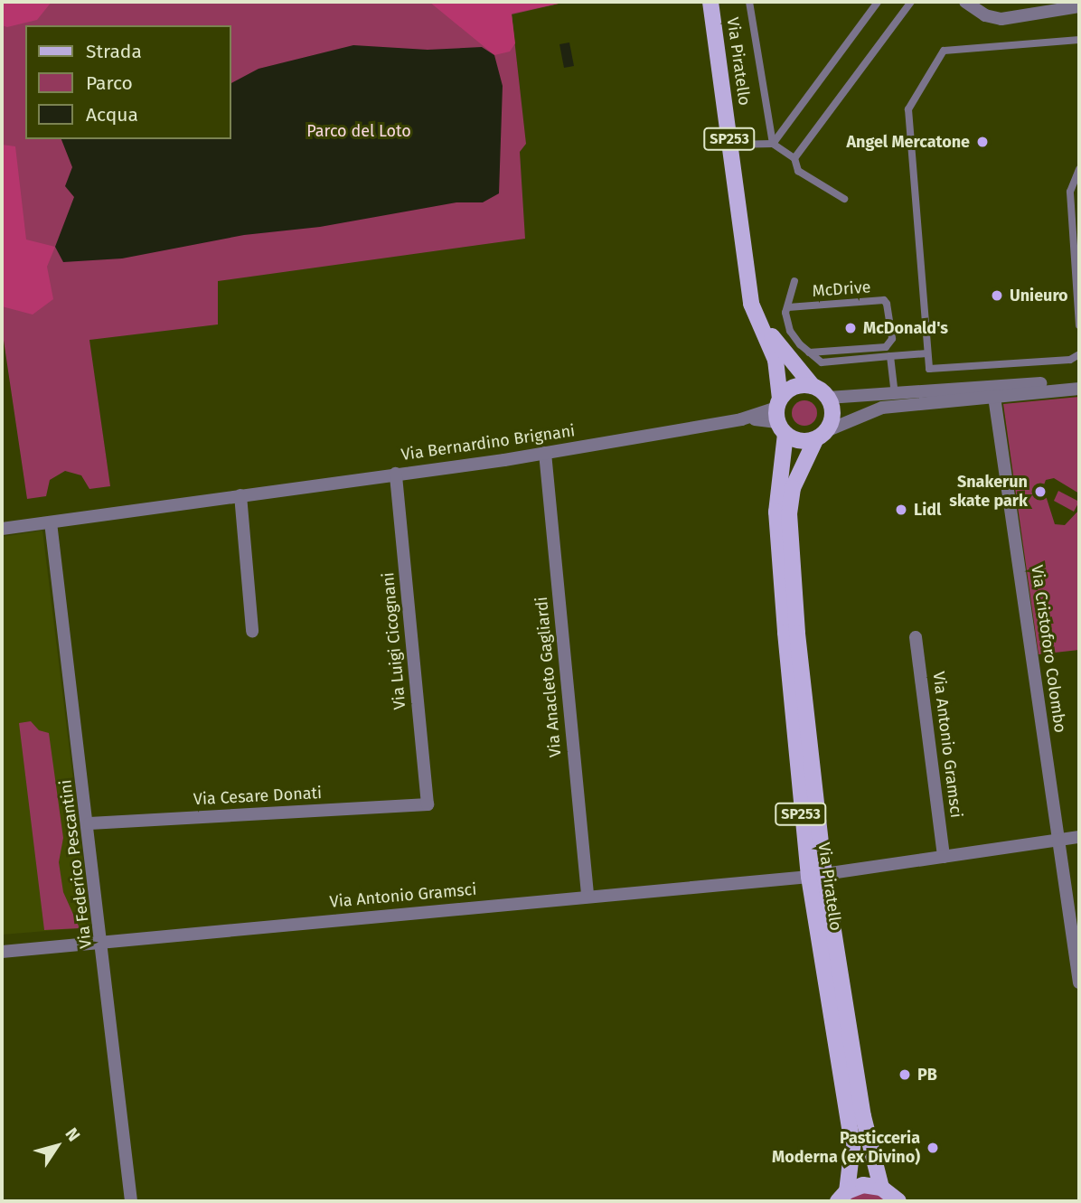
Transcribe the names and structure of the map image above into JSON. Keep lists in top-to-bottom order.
{
  "streets": {
    "main road": ["Via Piratello", "SP253"],
    "street": [
      "Via Bernardino Brignani",
      "Via Luigi Cicognani",
      "Via Cristoforo Colombo",
      "Via Anacleto Gagliardi",
      "Via Antonio Gramsci",
      "Via Cesare Donati",
      "Via Federico Pescantini"
    ],
    "lane": ["McDrive"]
  },
  "crossings": [
    ["Via Piratello", "Via Bernardino Brignani"],
    ["Via Piratello", "Via Antonio Gramsci"],
    ["Via Bernardino Brignani", "Via Luigi Cicognani"],
    ["Via Bernardino Brignani", "Via Anacleto Gagliardi"],
    ["Via Bernardino Brignani", "Via Federico Pescantini"],
    ["Via Luigi Cicognani", "Via Cesare Donati"],
    ["Via Cristoforo Colombo", "Via Antonio Gramsci"],
    ["Via Anacleto Gagliardi", "Via Antonio Gramsci"],
    ["Via Antonio Gramsci", "Via Federico Pescantini"],
    ["Via Cesare Donati", "Via Federico Pescantini"]
  ],
  "parks": ["Parco del Loto"],
  "places": [
    "Angel Mercatone",
    "Unieuro",
    "McDonald's",
    "Snakerun skate park",
    "Lidl",
    "PB",
    "Pasticceria Moderna (ex Divino)"
  ],
  "legend": ["Strada", "Parco", "Acqua"],
  "north": "top right"
}
